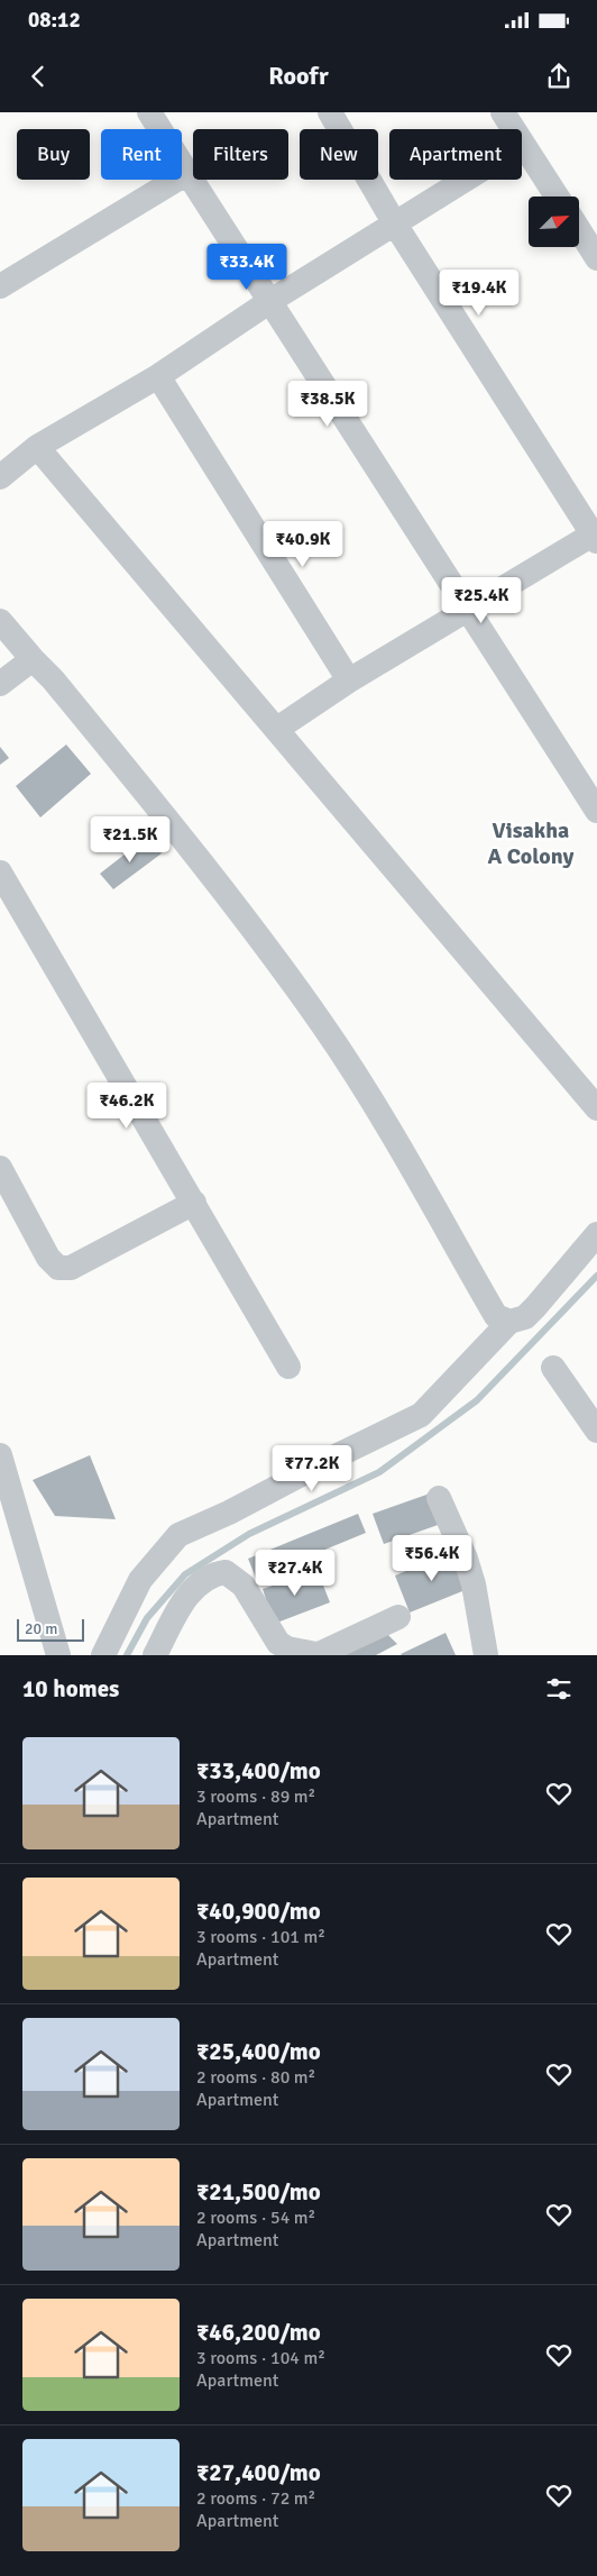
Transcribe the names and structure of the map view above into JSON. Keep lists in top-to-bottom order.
{
  "districts": ["Visakha A Colony"],
  "scale_bar": "20 m",
  "north": "top right",
  "page": {
    "status": "08:12",
    "header": "Roofr",
    "chip": [
      "Buy",
      "Rent",
      "Filters",
      "New",
      "Apartment"
    ],
    "price": [
      "₹33.4K",
      "₹19.4K",
      "₹38.5K",
      "₹40.9K",
      "₹25.4K",
      "₹21.5K",
      "₹46.2K",
      "₹77.2K",
      "₹56.4K",
      "₹27.4K"
    ],
    "scale": "20 m",
    "heading": "10 homes",
    "list": [
      {
        "name": "₹33,400/mo",
        "note": "3 rooms · 89 m² · Apartment"
      },
      {
        "name": "₹40,900/mo",
        "note": "3 rooms · 101 m² · Apartment"
      },
      {
        "name": "₹25,400/mo",
        "note": "2 rooms · 80 m² · Apartment"
      },
      {
        "name": "₹21,500/mo",
        "note": "2 rooms · 54 m² · Apartment"
      },
      {
        "name": "₹46,200/mo",
        "note": "3 rooms · 104 m² · Apartment"
      },
      {
        "name": "₹27,400/mo",
        "note": "2 rooms · 72 m² · Apartment"
      }
    ]
  }
}
